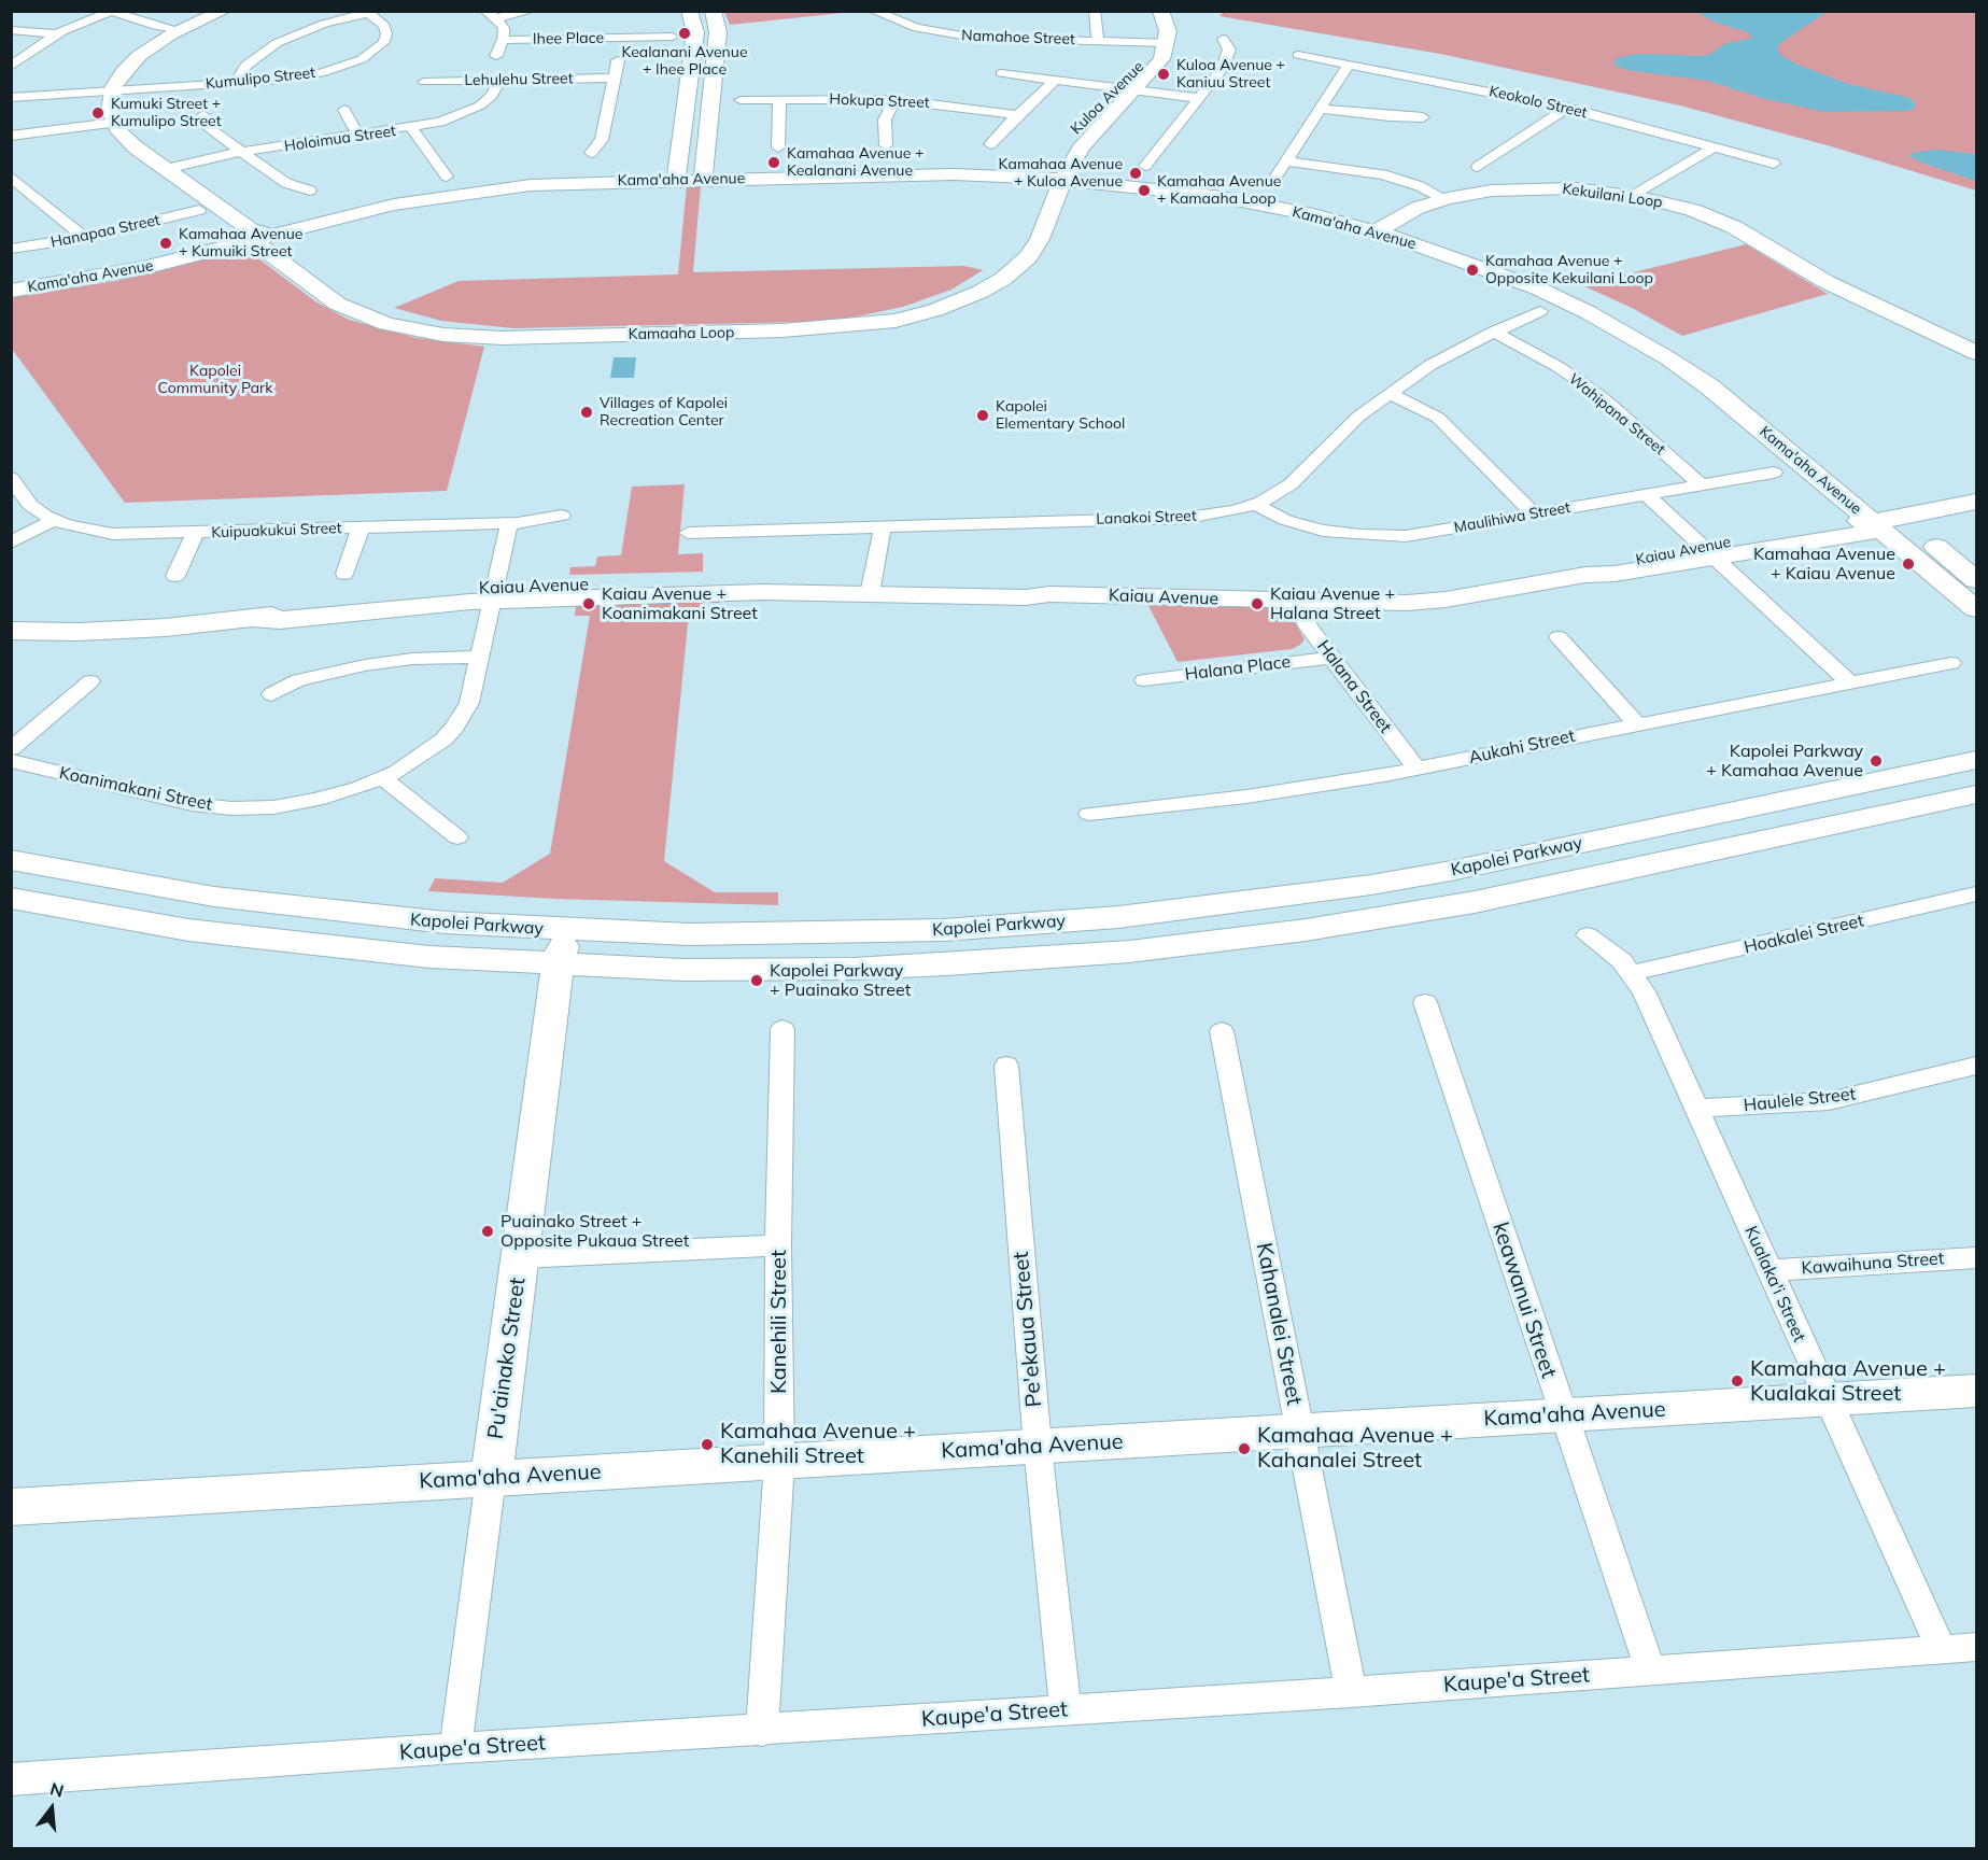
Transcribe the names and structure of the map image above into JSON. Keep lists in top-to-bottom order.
{
  "streets": {
    "street": [
      "Namahoe Street",
      "Ihee Place",
      "Kumulipo Street",
      "Lehulehu Street",
      "Kuloa Avenue",
      "Hokupa Street",
      "Keokolo Street",
      "Holoimua Street",
      "Kama'aha Avenue",
      "Kekuilani Loop",
      "Hanapaa Street",
      "Kamaaha Loop",
      "Wahipana Street",
      "Lanakoi Street",
      "Maulihiwa Street",
      "Kuipuakukui Street",
      "Kaiau Avenue",
      "Halana Place",
      "Halana Street",
      "Aukahi Street",
      "Koanimakani Street",
      "Kapolei Parkway",
      "Hoakalei Street",
      "Haulele Street",
      "Kawaihuna Street",
      "Kualaka'i Street",
      "keawanui Street",
      "Kanehili Street",
      "Kahanalei Street",
      "Pe'ekaua Street",
      "Pu'ainako Street",
      "Kaupe'a Street"
    ]
  },
  "crossings": [
    ["Namahoe Street", "Kuloa Avenue"],
    ["Lehulehu Street", "Holoimua Street"],
    ["Kuloa Avenue", "Kama'aha Avenue"],
    ["Kuloa Avenue", "Kamaaha Loop"],
    ["Holoimua Street", "Kamaaha Loop"],
    ["Kama'aha Avenue", "Kekuilani Loop"],
    ["Kama'aha Avenue", "Kamaaha Loop"],
    ["Kama'aha Avenue", "Kaiau Avenue"],
    ["Kama'aha Avenue", "Kualaka'i Street"],
    ["Kama'aha Avenue", "keawanui Street"],
    ["Kama'aha Avenue", "Kanehili Street"],
    ["Kama'aha Avenue", "Kahanalei Street"],
    ["Kama'aha Avenue", "Pe'ekaua Street"],
    ["Kama'aha Avenue", "Pu'ainako Street"],
    ["Wahipana Street", "Lanakoi Street"],
    ["Wahipana Street", "Maulihiwa Street"],
    ["Lanakoi Street", "Maulihiwa Street"],
    ["Kuipuakukui Street", "Koanimakani Street"],
    ["Kaiau Avenue", "Halana Street"],
    ["Kaiau Avenue", "Koanimakani Street"],
    ["Halana Place", "Halana Street"],
    ["Halana Street", "Aukahi Street"],
    ["Kapolei Parkway", "Pu'ainako Street"],
    ["Hoakalei Street", "Kualaka'i Street"],
    ["Haulele Street", "Kualaka'i Street"],
    ["Kawaihuna Street", "Kualaka'i Street"],
    ["Kualaka'i Street", "Kaupe'a Street"],
    ["keawanui Street", "Kaupe'a Street"],
    ["Kanehili Street", "Kaupe'a Street"],
    ["Kahanalei Street", "Kaupe'a Street"],
    ["Pe'ekaua Street", "Kaupe'a Street"],
    ["Pu'ainako Street", "Kaupe'a Street"]
  ],
  "parks": ["Kapolei Community Park"],
  "places": [
    "Kealanani Avenue + Ihee Place",
    "Kuloa Avenue + Kaniuu Street",
    "Kumuki Street + Kumulipo Street",
    "Kamahaa Avenue + Kealanani Avenue",
    "Kamahaa Avenue + Kuloa Avenue",
    "Kamahaa Avenue + Kamaaha Loop",
    "Kamahaa Avenue + Kumuiki Street",
    "Kamahaa Avenue + Opposite Kekuilani Loop",
    "Villages of Kapolei Recreation Center",
    "Kapolei Elementary School",
    "Kamahaa Avenue + Kaiau Avenue",
    "Kaiau Avenue + Koanimakani Street",
    "Kaiau Avenue + Halana Street",
    "Kapolei Parkway + Kamahaa Avenue",
    "Kapolei Parkway + Puainako Street",
    "Puainako Street + Opposite Pukaua Street",
    "Kamahaa Avenue + Kualakai Street",
    "Kamahaa Avenue + Kanehili Street",
    "Kamahaa Avenue + Kahanalei Street"
  ],
  "north": "top"
}
